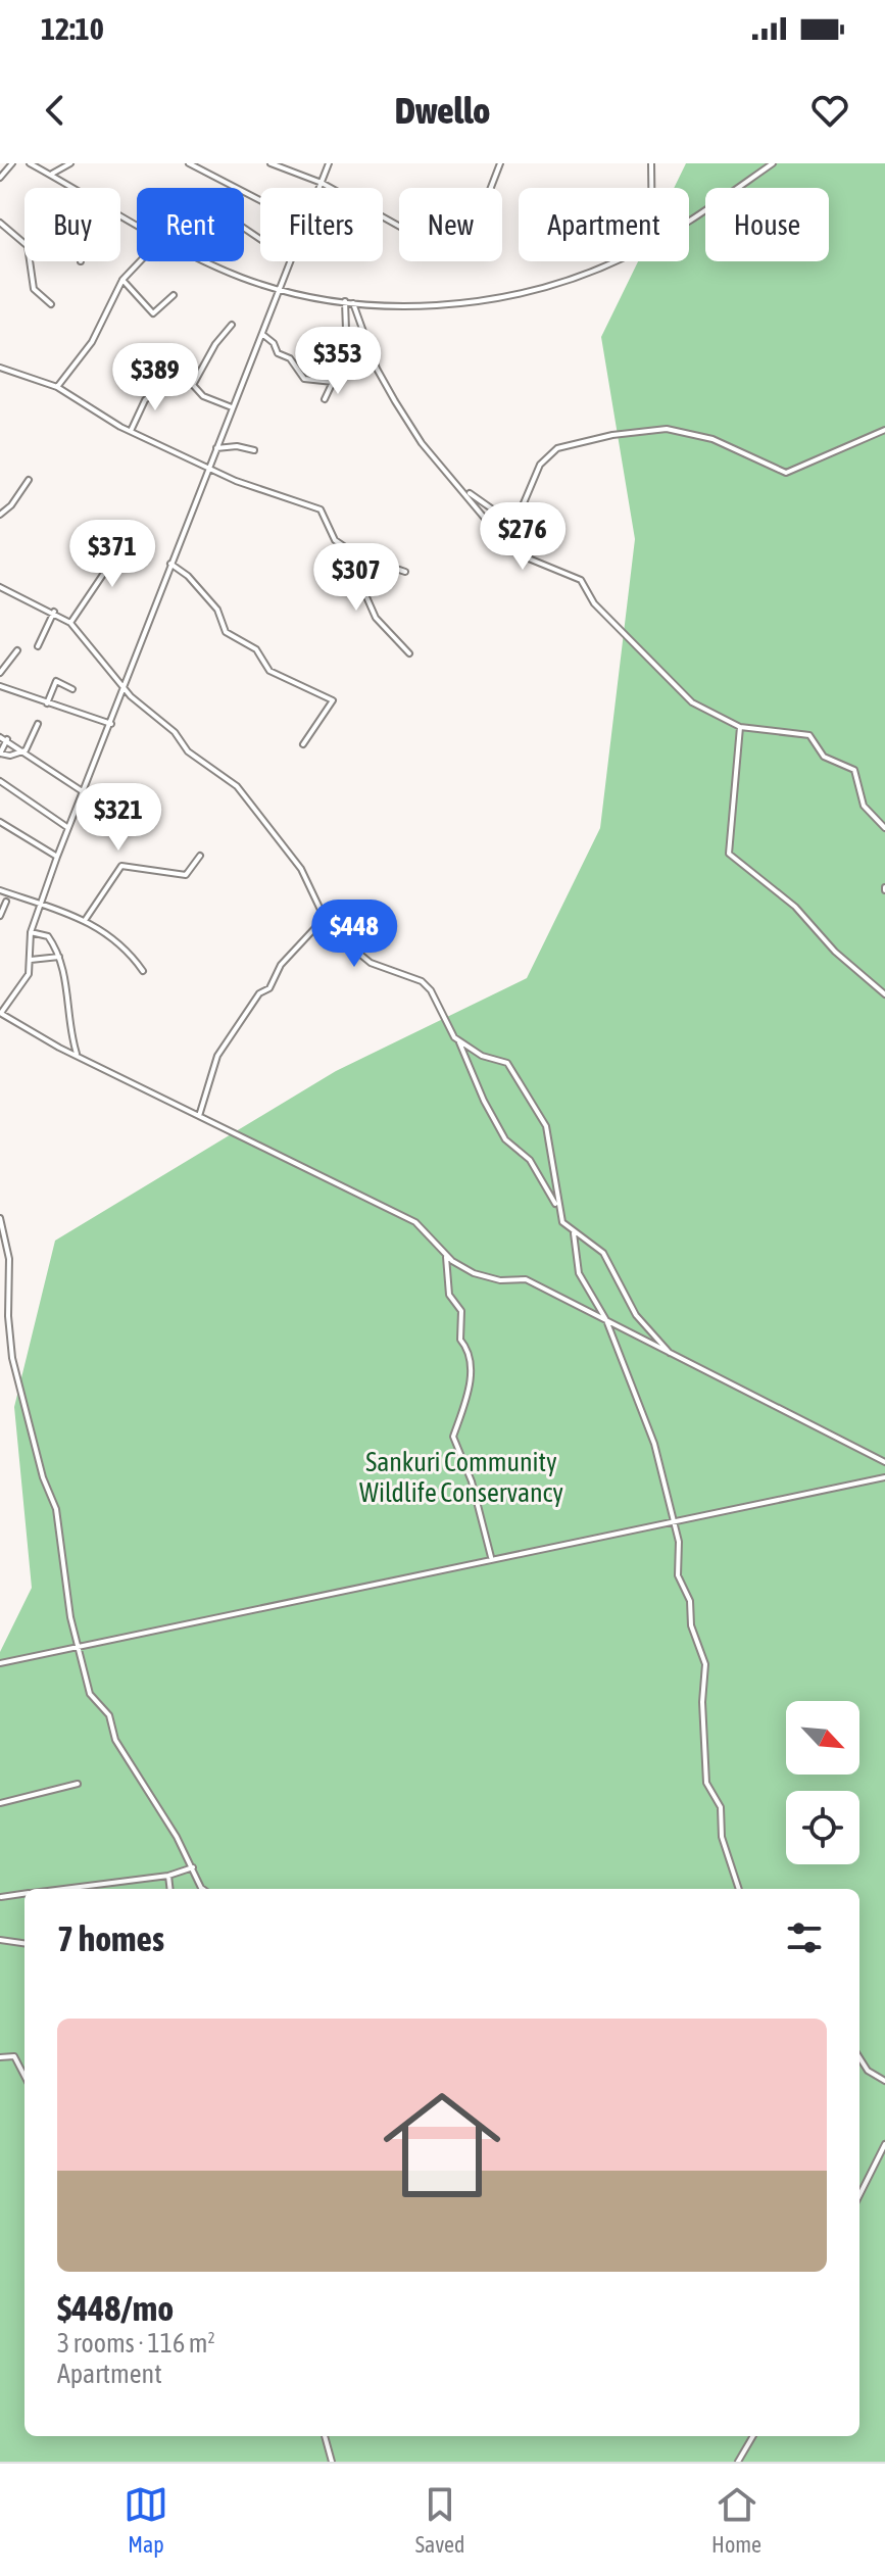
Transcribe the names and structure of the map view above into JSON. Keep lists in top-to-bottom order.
{
  "parks": ["Sankuri Community Wildlife Conservancy"],
  "north": "bottom right",
  "page": {
    "status": "12:10",
    "header": "Dwello",
    "chip": [
      "Buy",
      "Rent",
      "Filters",
      "New",
      "Apartment",
      "House"
    ],
    "price": [
      "$353",
      "$389",
      "$276",
      "$371",
      "$307",
      "$321",
      "$448"
    ],
    "heading": "7 homes",
    "list": [
      {
        "name": "$448/mo",
        "note": "3 rooms · 116 m² · Apartment"
      }
    ],
    "tabs": ["Map", "Saved", "Home"]
  }
}
